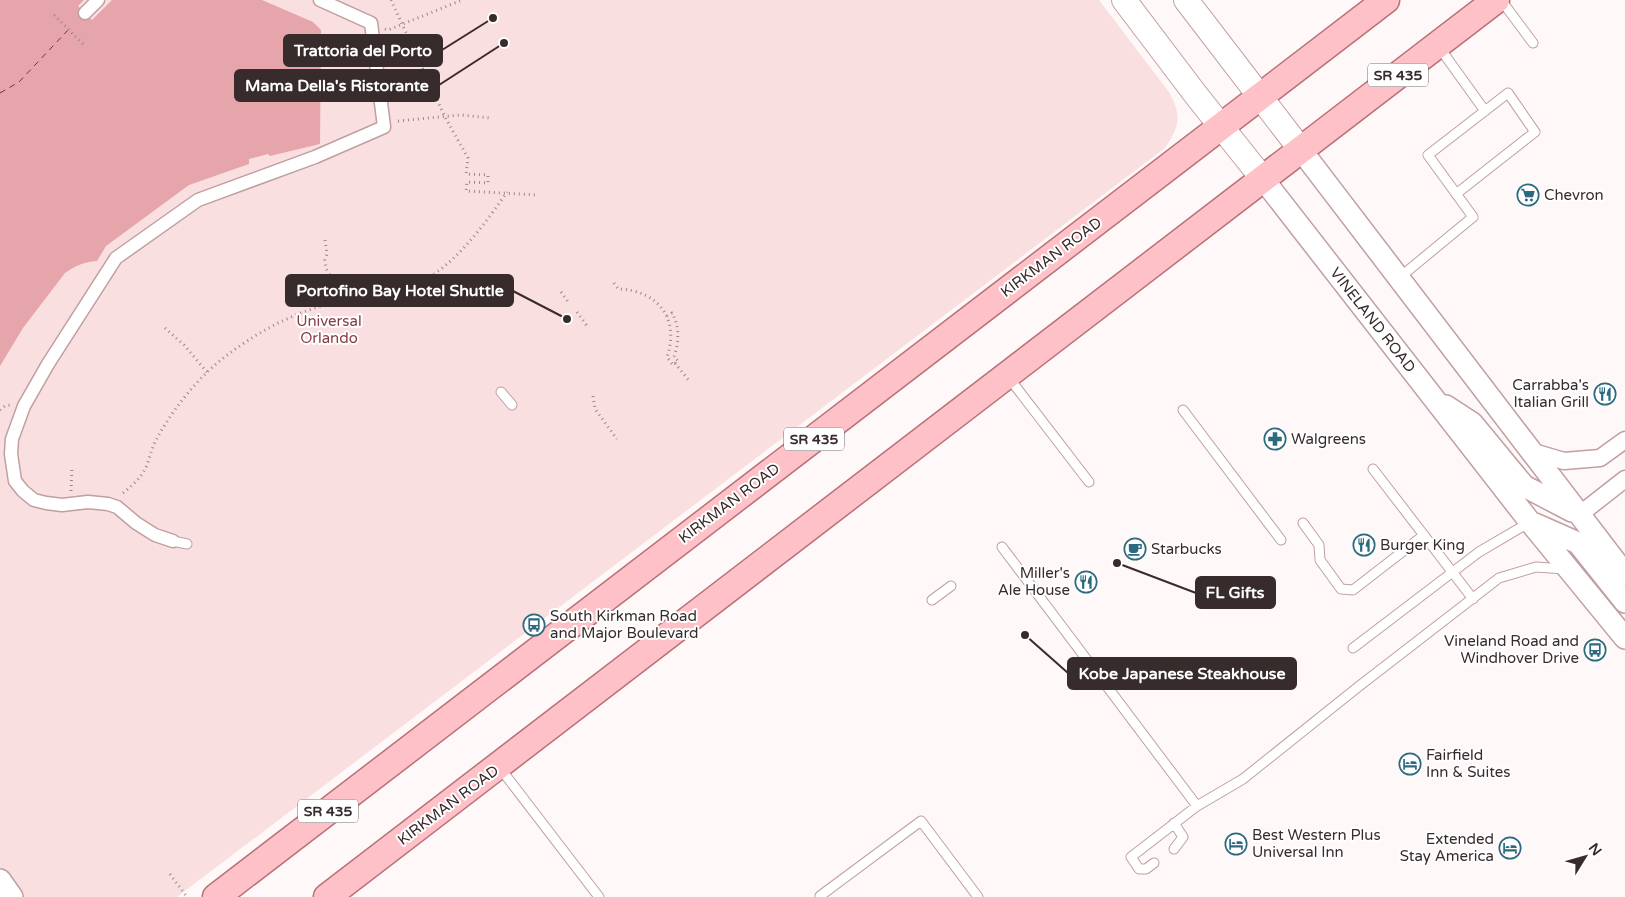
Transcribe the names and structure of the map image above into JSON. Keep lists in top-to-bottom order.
{
  "streets": {
    "main road": ["SR 435", "KIRKMAN ROAD", "VINELAND ROAD"]
  },
  "crossings": [
    ["KIRKMAN ROAD", "VINELAND ROAD"]
  ],
  "parks": ["Universal Orlando"],
  "places": {
    "other": [
      "Trattoria del Porto",
      "Mama Della's Ristorante",
      "Portofino Bay Hotel Shuttle",
      "FL Gifts",
      "Kobe Japanese Steakhouse"
    ],
    "supermarket": ["Chevron"],
    "restaurant": ["Carrabba's Italian Grill", "Burger King", "Miller's Ale House"],
    "pharmacy": ["Walgreens"],
    "cafe": ["Starbucks"],
    "bus stop": ["South Kirkman Road and Major Boulevard", "Vineland Road and Windhover Drive"],
    "hotel": ["Fairfield Inn & Suites", "Best Western Plus Universal Inn", "Extended Stay America"]
  },
  "north": "top right"
}
